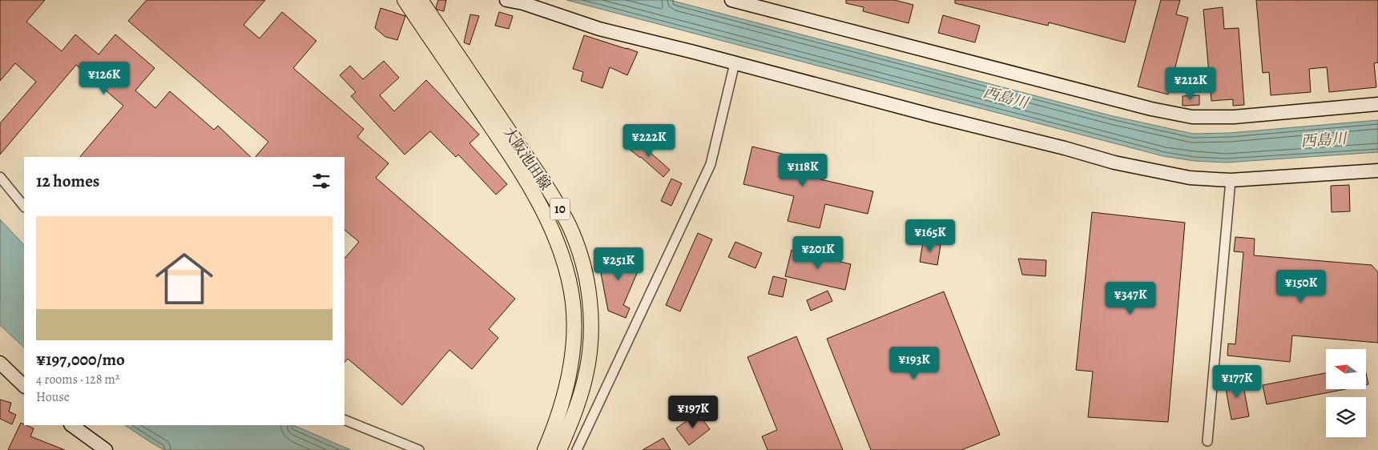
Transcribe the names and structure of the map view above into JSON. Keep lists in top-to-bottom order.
{
  "streets": {
    "main road": ["大阪池田線", "10"]
  },
  "water": ["西島川"],
  "north": "left",
  "page": {
    "price": [
      "¥126K",
      "¥212K",
      "¥222K",
      "¥118K",
      "¥165K",
      "¥201K",
      "¥251K",
      "¥150K",
      "¥347K",
      "¥193K",
      "¥177K",
      "¥197K"
    ],
    "heading": "12 homes",
    "list": [
      {
        "name": "¥197,000/mo",
        "note": "4 rooms · 128 m² · House"
      }
    ]
  }
}
